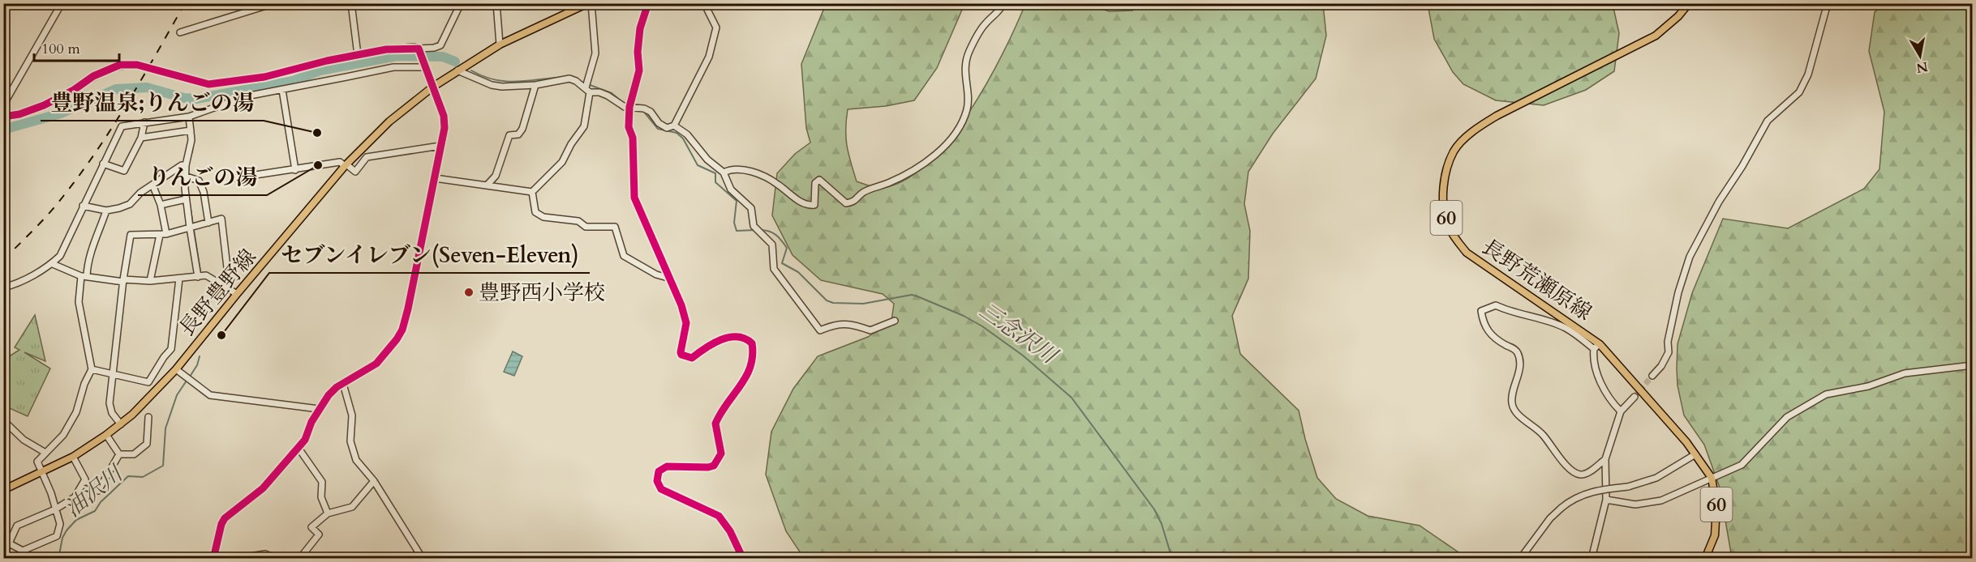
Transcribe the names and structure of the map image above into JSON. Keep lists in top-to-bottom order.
{
  "streets": {
    "main road": ["60", "長野荒瀬原線", "長野豊野線"]
  },
  "water": ["三念沢川", "油沢川"],
  "places": [
    "豊野温泉;りんごの湯",
    "りんごの湯",
    "豊野西小学校",
    "セブンイレブン(Seven-Eleven)"
  ],
  "scale_bar": "100 m",
  "north": "bottom"
}
